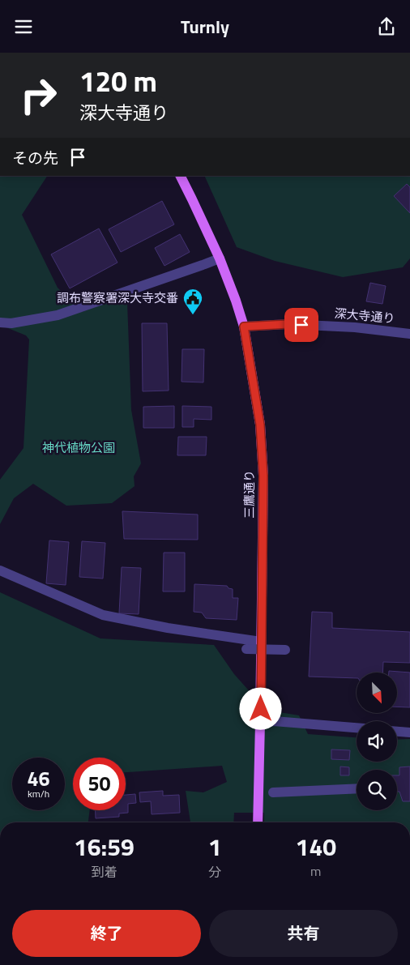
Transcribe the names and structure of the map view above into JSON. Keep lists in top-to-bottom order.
{
  "streets": {
    "main road": ["三鷹通り"],
    "street": ["深大寺通り"]
  },
  "crossings": [
    ["深大寺通り", "三鷹通り"]
  ],
  "parks": ["神代植物公園"],
  "places": {
    "public building": ["調布警察署深大寺交番"]
  },
  "north": "bottom right",
  "page": {
    "header": "Turnly",
    "turn": ["120 m", "深大寺通り"],
    "then": "その先",
    "speed": "46 km/h",
    "limit": "50",
    "eta": [
      "16:59",
      "到着",
      "1",
      "分",
      "140",
      "m"
    ],
    "buttons": ["終了", "共有"]
  }
}
